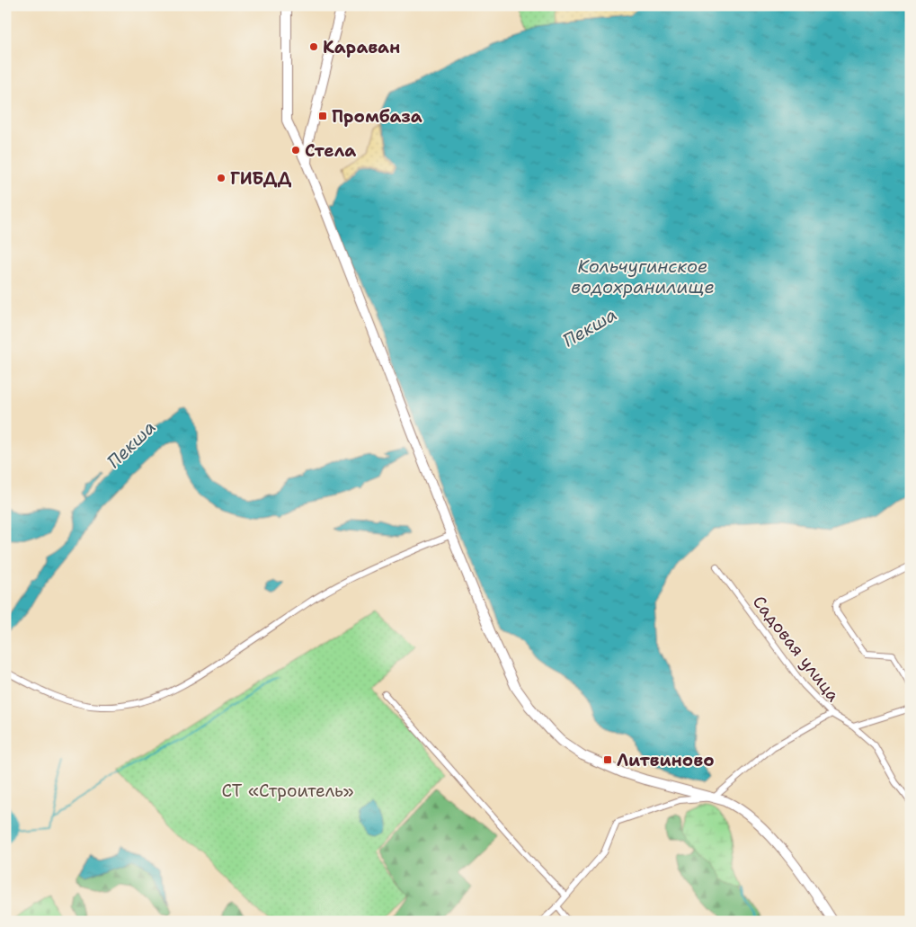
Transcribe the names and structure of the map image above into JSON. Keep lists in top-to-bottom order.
{
  "streets": {
    "street": ["Садовая улица"]
  },
  "water": ["Кольчугинское водохранилище", "Пекша"],
  "parks": ["СТ «Строитель»"],
  "places": {
    "other": ["Караван", "Стела", "ГИБДД"],
    "transit": ["Промбаза", "Литвиново"]
  }
}
